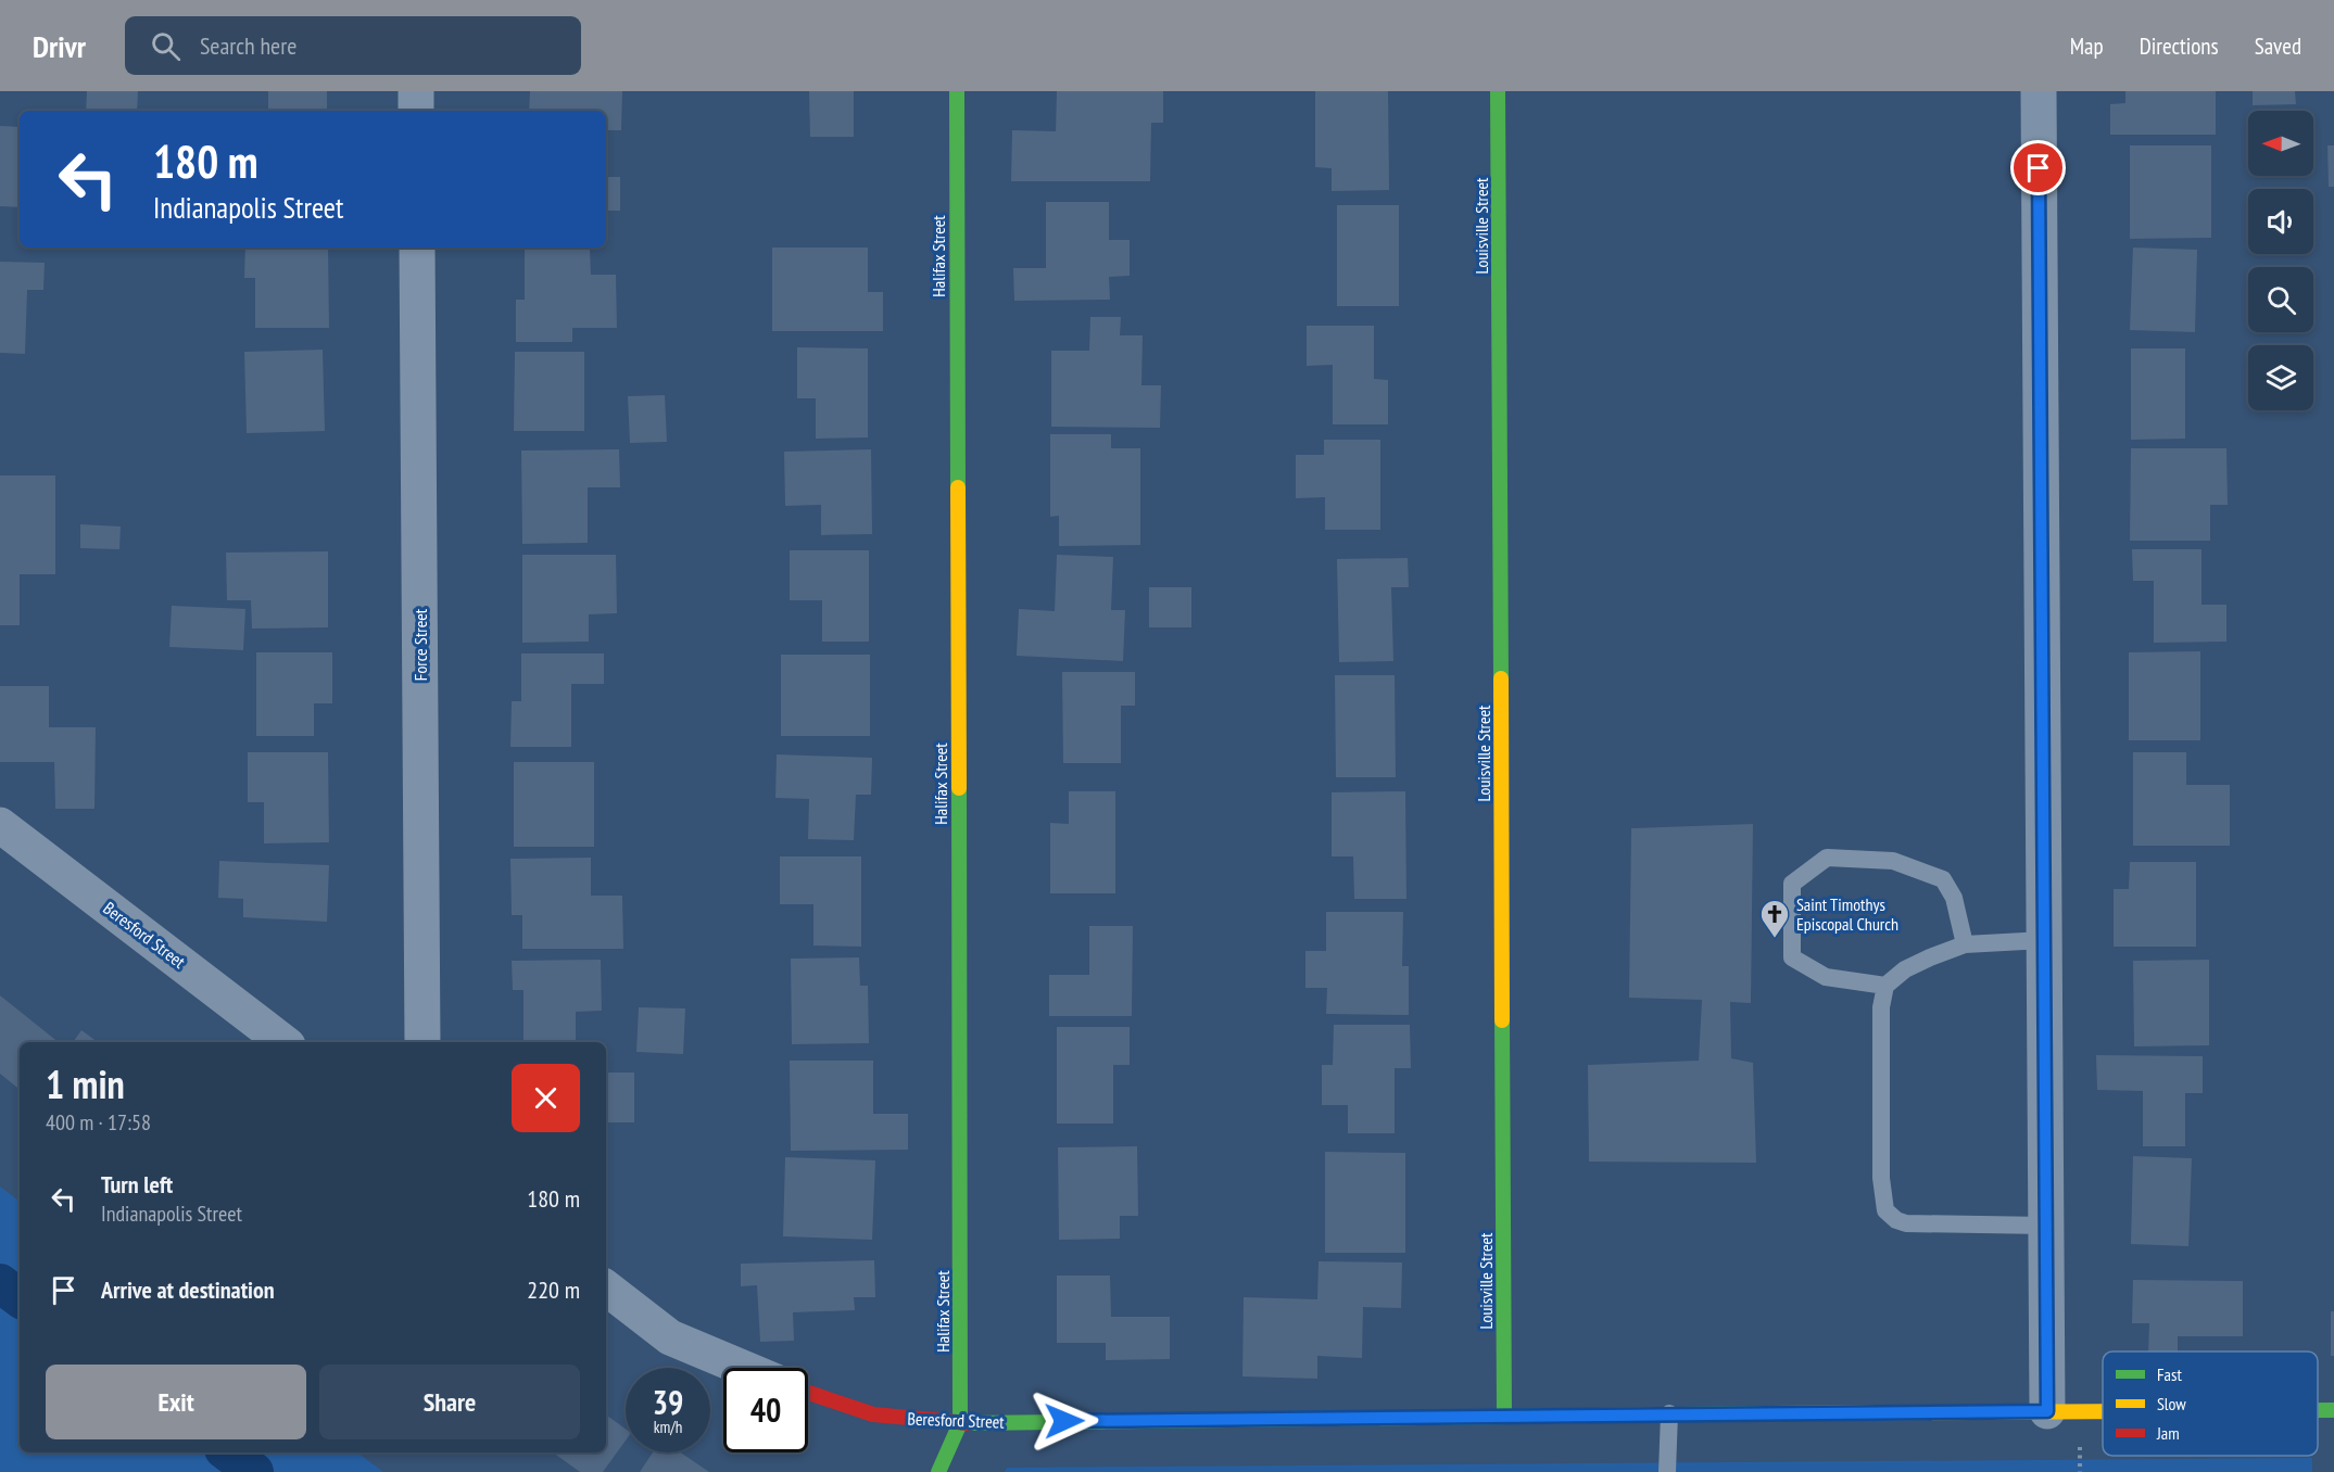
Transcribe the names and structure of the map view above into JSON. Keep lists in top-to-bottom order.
{
  "streets": {
    "street": [
      "Louisville Street",
      "Halifax Street",
      "Force Street",
      "Beresford Street"
    ]
  },
  "crossings": [
    ["Louisville Street", "Beresford Street"],
    ["Halifax Street", "Beresford Street"]
  ],
  "places": {
    "church": ["Saint Timothys Episcopal Church"]
  },
  "legend": ["Fast", "Slow", "Jam"],
  "north": "left",
  "page": {
    "header": "Drivr",
    "search": "Search here",
    "nav": ["Map", "Directions", "Saved"],
    "turn": ["180 m", "Indianapolis Street"],
    "heading": ["1 min", "400 m · 17:58"],
    "list": [
      {
        "name": "Turn left",
        "note": "Indianapolis Street",
        "value": "180 m"
      },
      {
        "name": "Arrive at destination",
        "value": "220 m"
      }
    ],
    "buttons": ["Exit", "Share"],
    "speed": "39 km/h",
    "limit": "40"
  }
}
